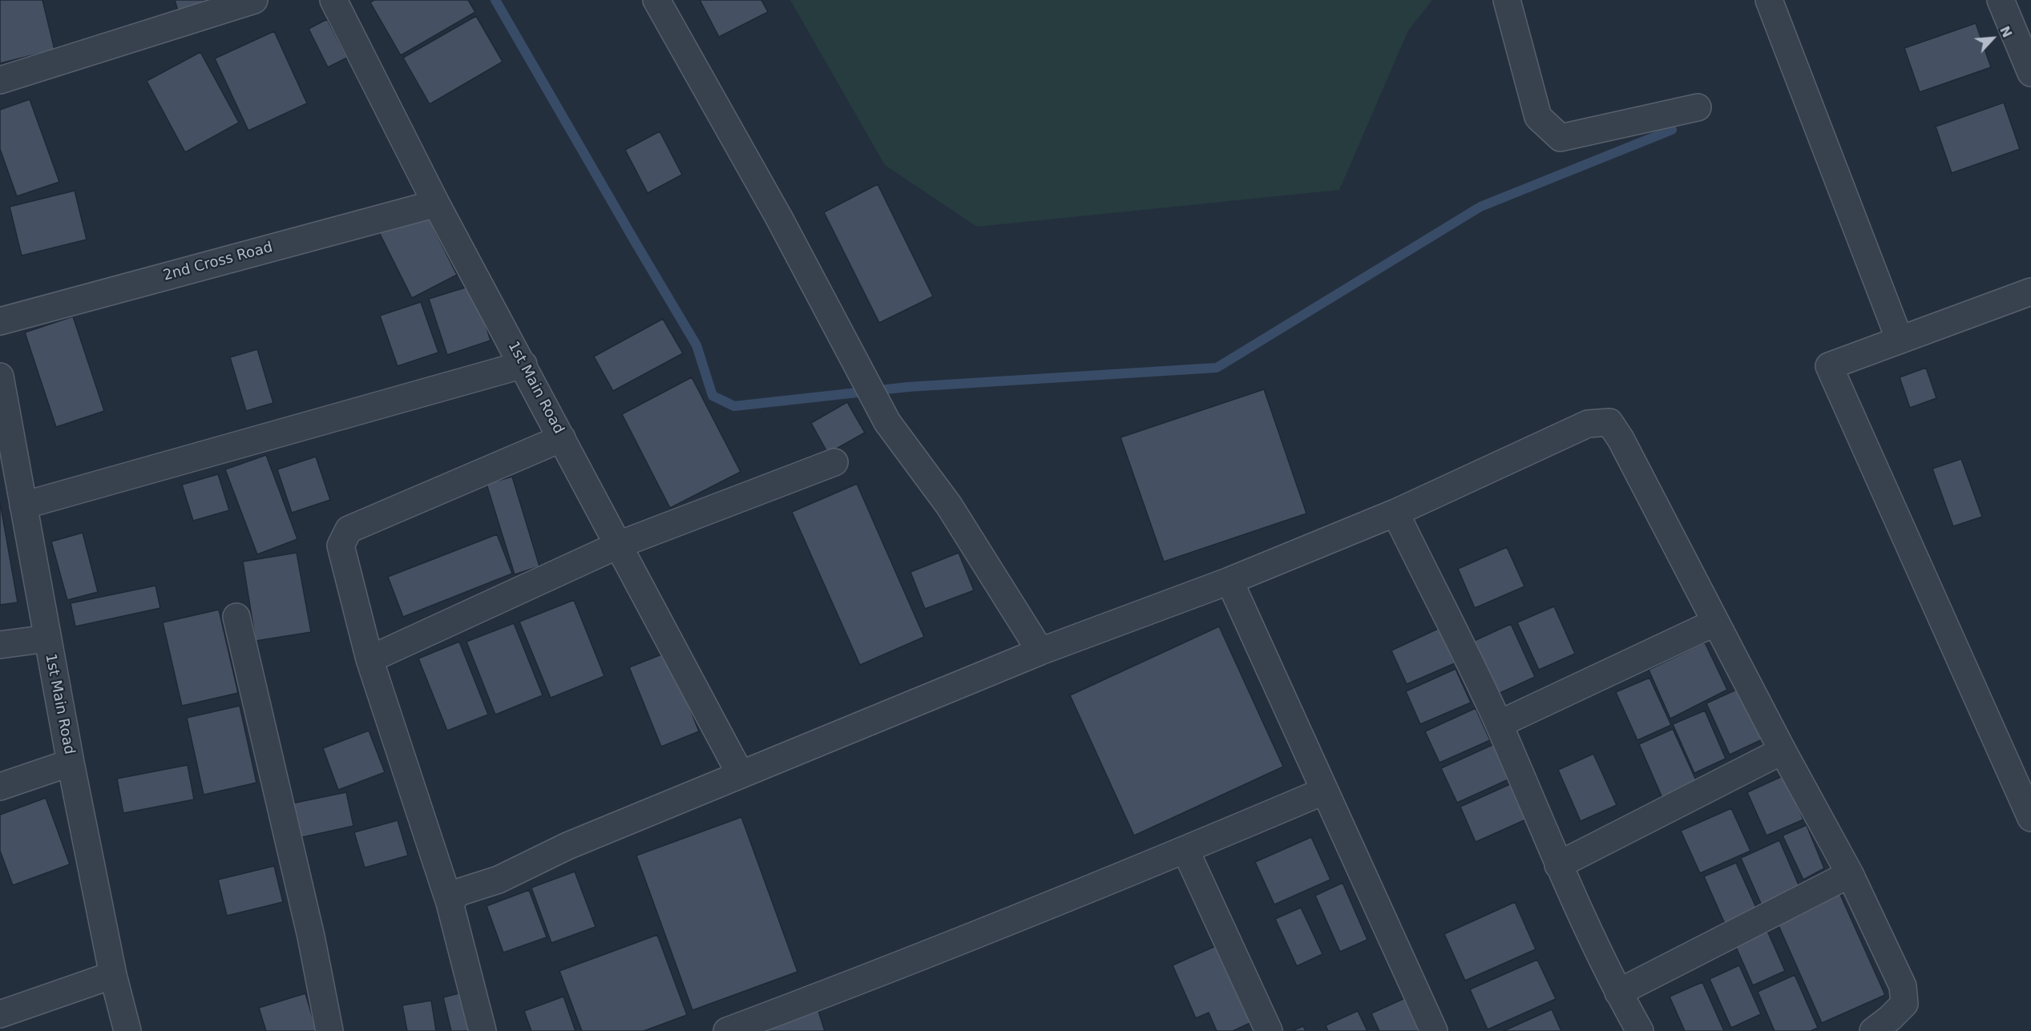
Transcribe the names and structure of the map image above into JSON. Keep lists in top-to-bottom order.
{
  "streets": {
    "street": ["2nd Cross Road", "1st Main Road"]
  },
  "crossings": [
    ["2nd Cross Road", "1st Main Road"]
  ],
  "north": "top right"
}
